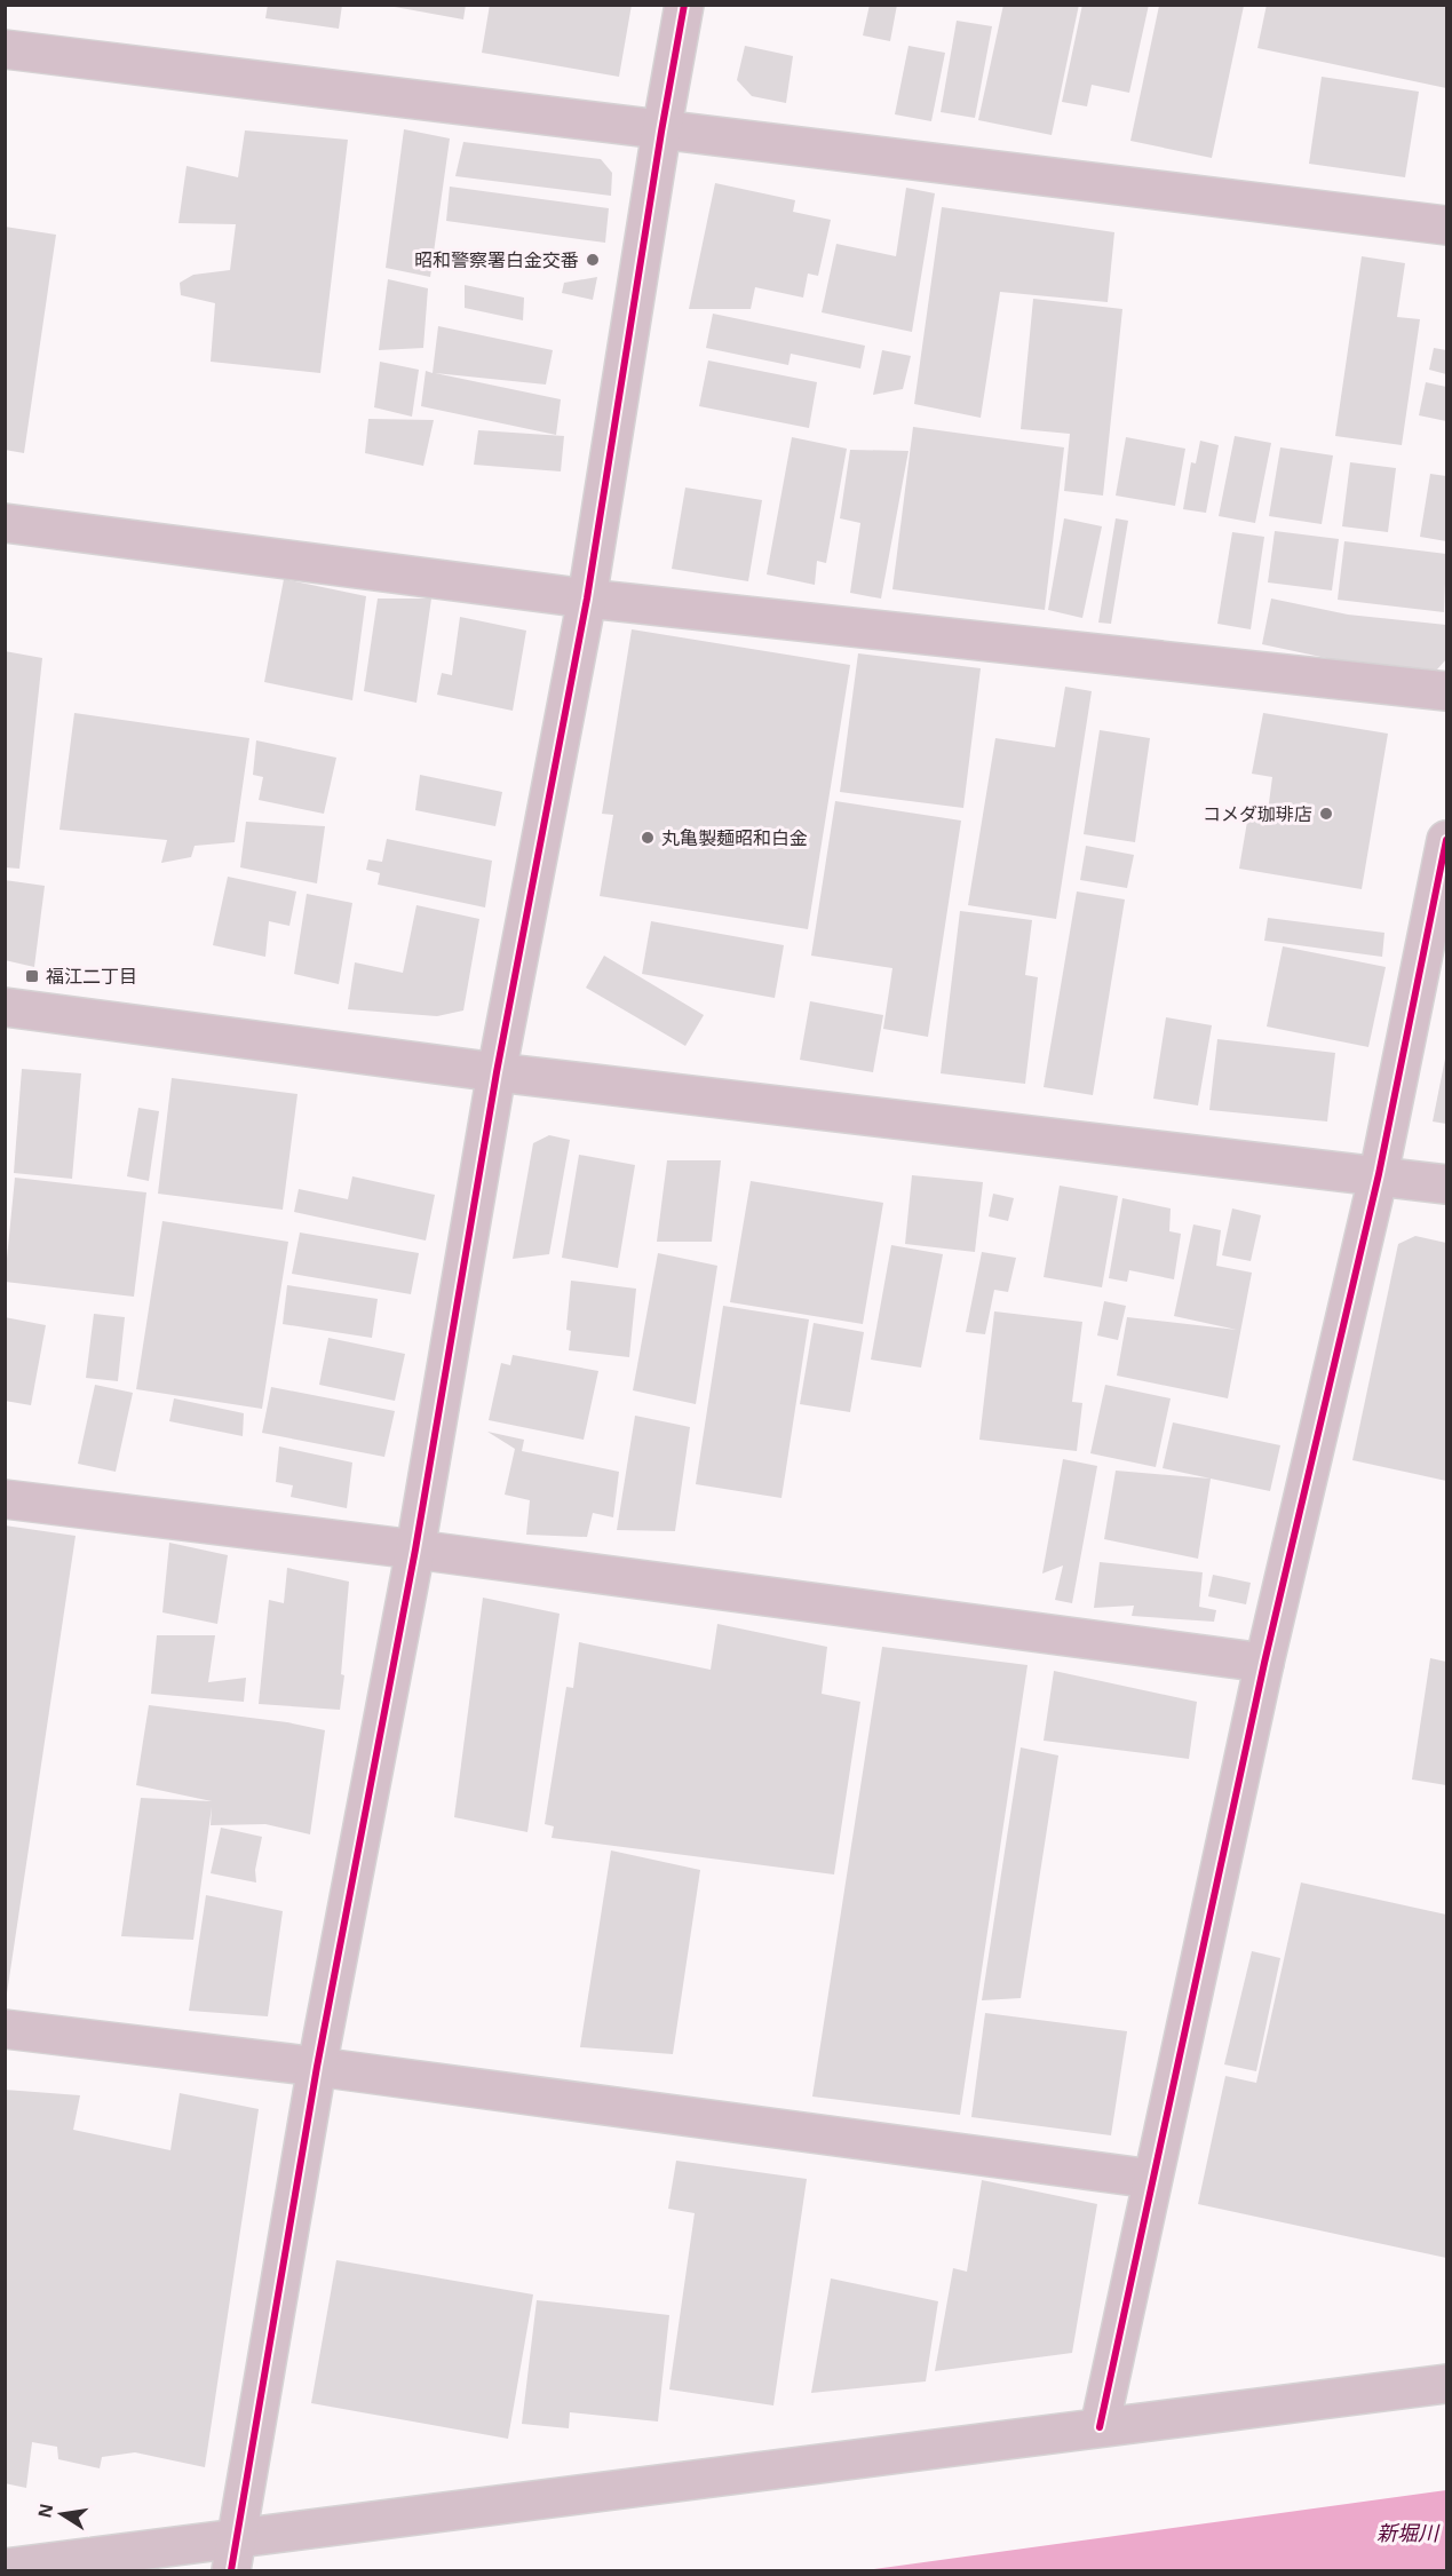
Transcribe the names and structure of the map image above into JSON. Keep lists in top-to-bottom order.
{
  "water": ["新堀川"],
  "places": {
    "other": ["昭和警察署白金交番", "コメダ珈琲店", "丸亀製麺昭和白金"],
    "transit": ["福江二丁目"]
  },
  "north": "left"
}
